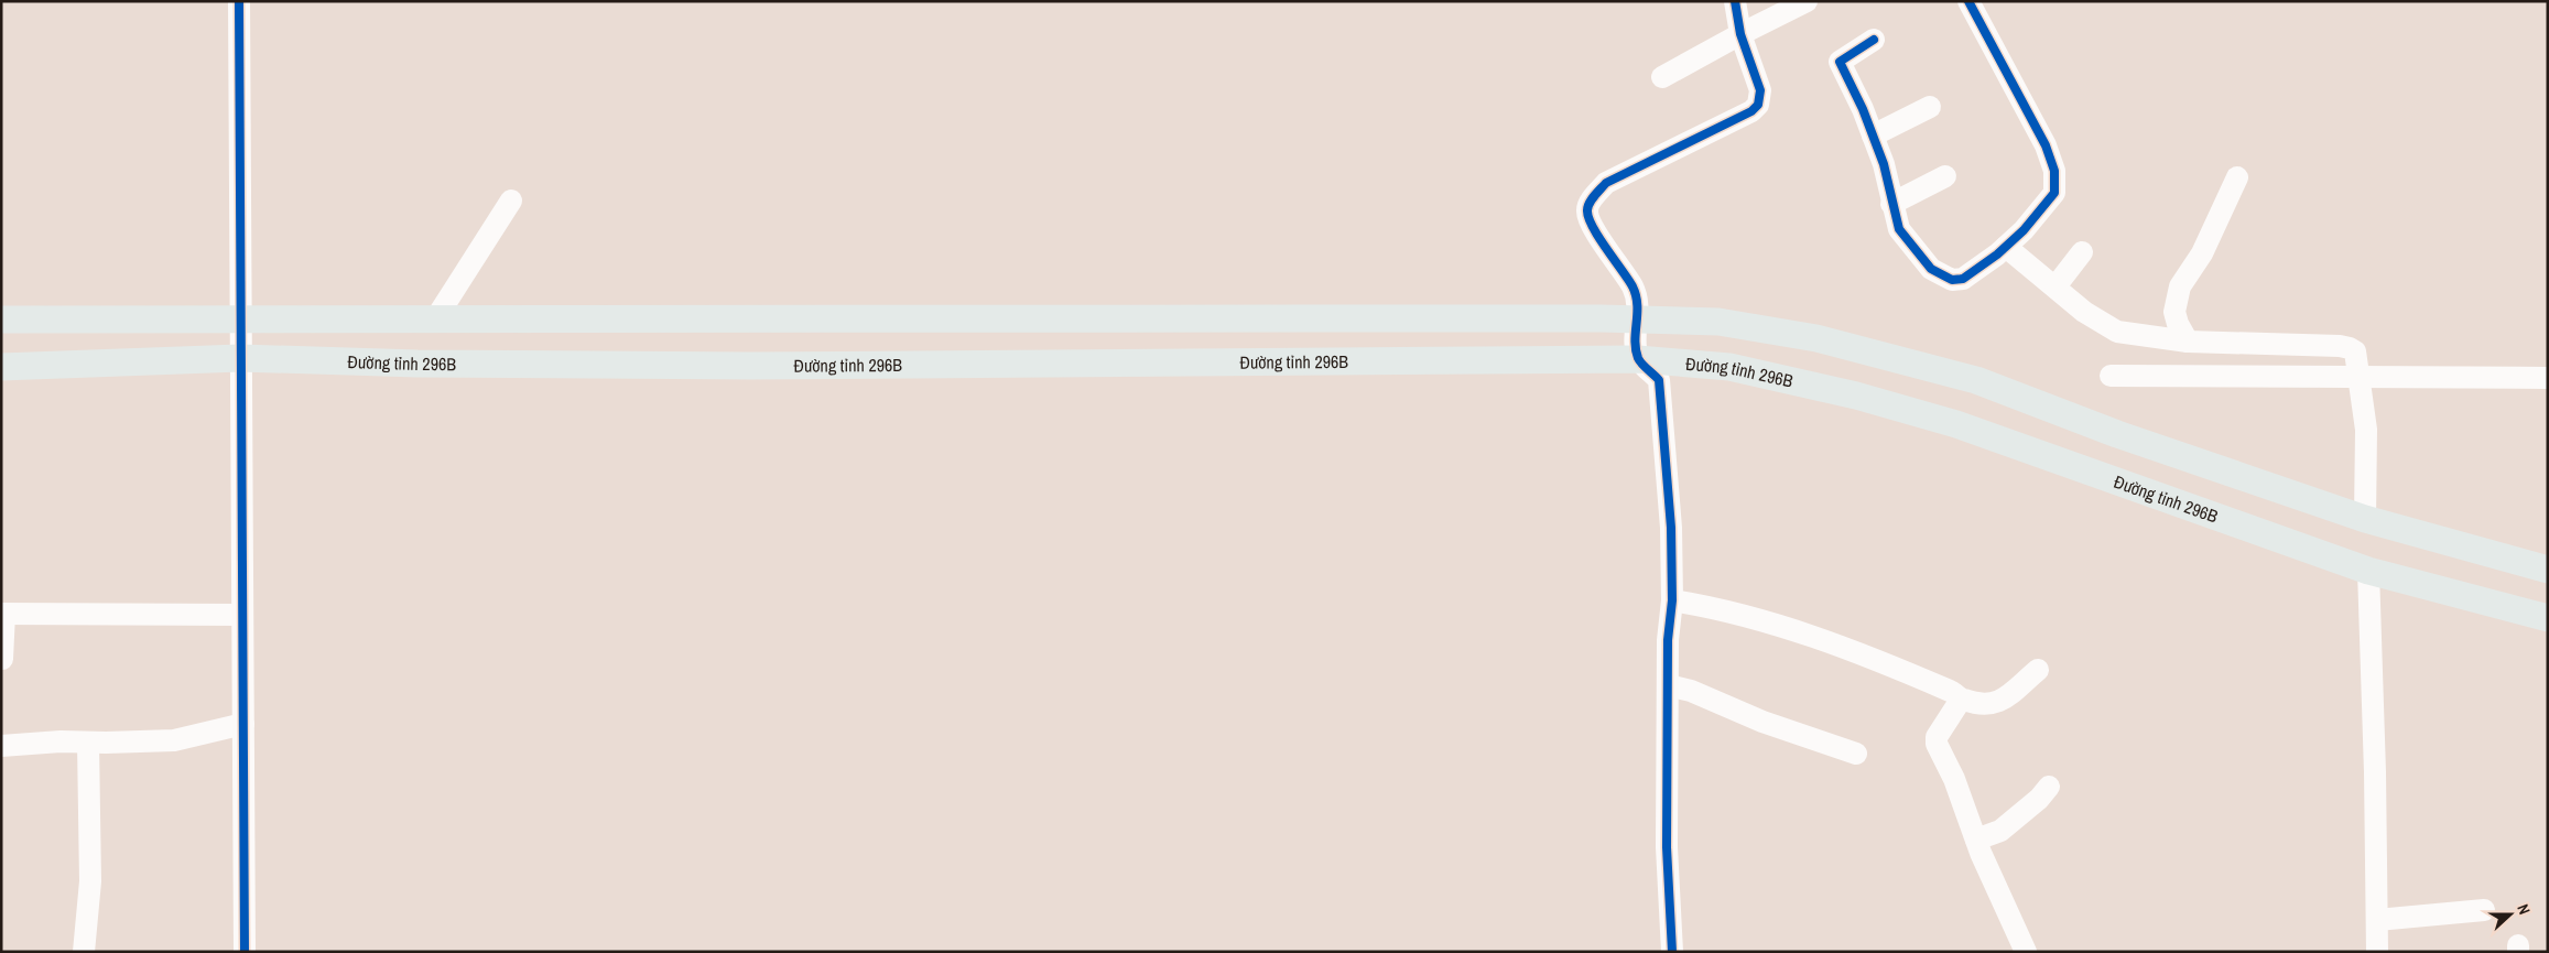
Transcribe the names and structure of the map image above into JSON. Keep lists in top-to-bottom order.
{
  "streets": {
    "main road": ["Đường tỉnh 296B"]
  },
  "north": "right"
}
